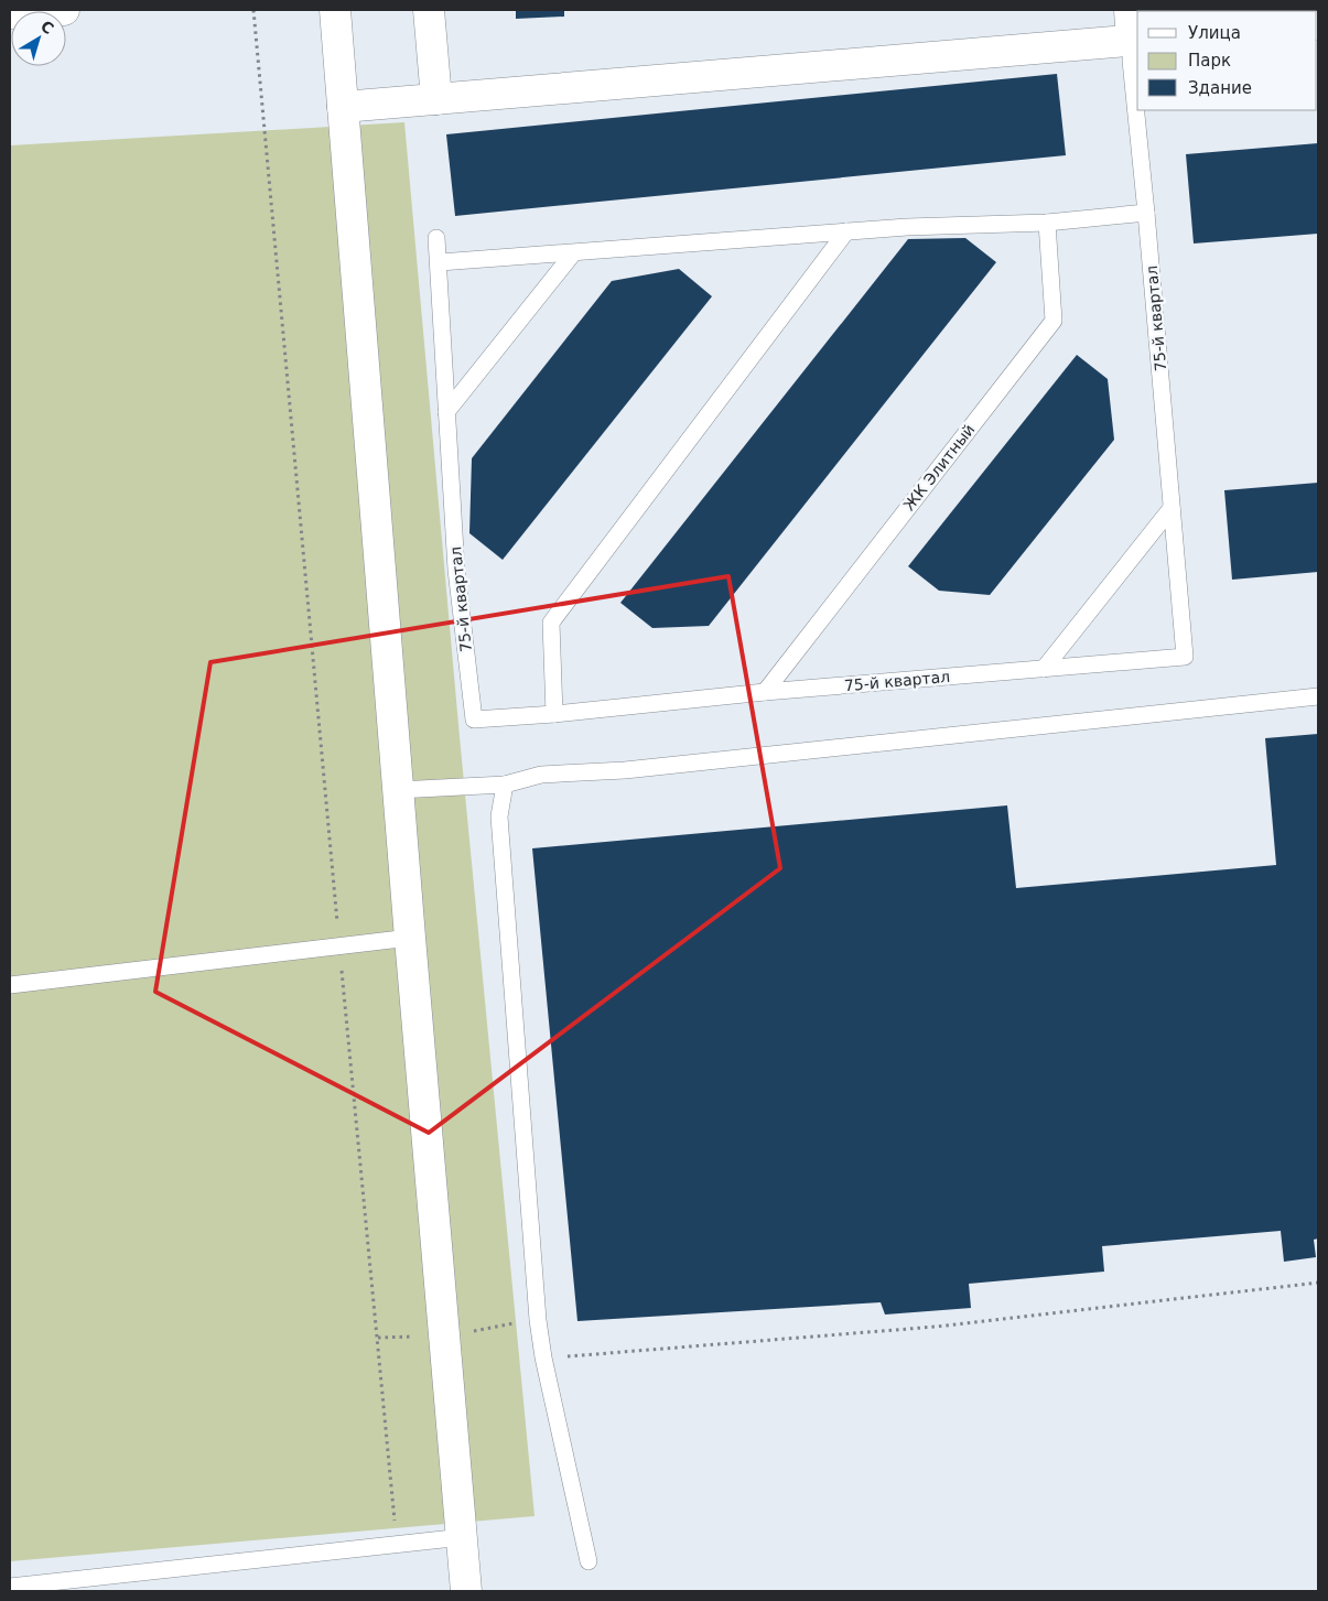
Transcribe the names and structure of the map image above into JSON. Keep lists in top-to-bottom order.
{
  "streets": {
    "lane": ["75-й квартал", "ЖК Элитный"]
  },
  "crossings": [
    ["75-й квартал", "ЖК Элитный"]
  ],
  "legend": ["Улица", "Парк", "Здание"],
  "north": "top right"
}
